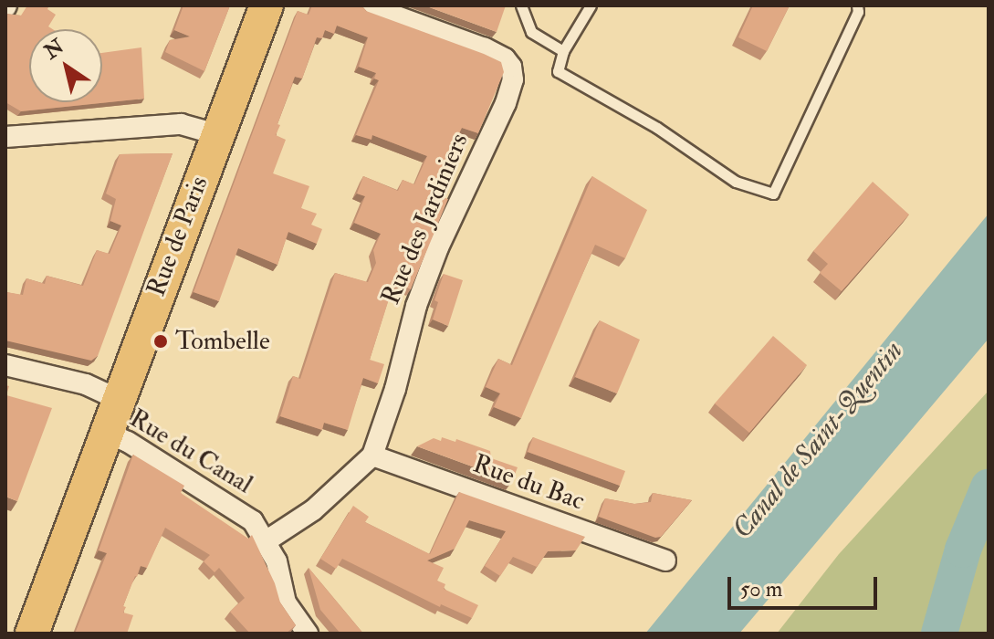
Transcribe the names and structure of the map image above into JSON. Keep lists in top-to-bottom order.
{
  "streets": {
    "main road": ["Rue de Paris"],
    "street": ["Rue des Jardiniers", "Rue du Canal", "Rue du Bac"]
  },
  "crossings": [
    ["Rue des Jardiniers", "Rue du Canal"],
    ["Rue des Jardiniers", "Rue du Bac"],
    ["Rue de Paris", "Rue du Canal"]
  ],
  "water": ["Canal de Saint-Quentin"],
  "places": ["Tombelle"],
  "scale_bar": "50 m",
  "north": "top left"
}
